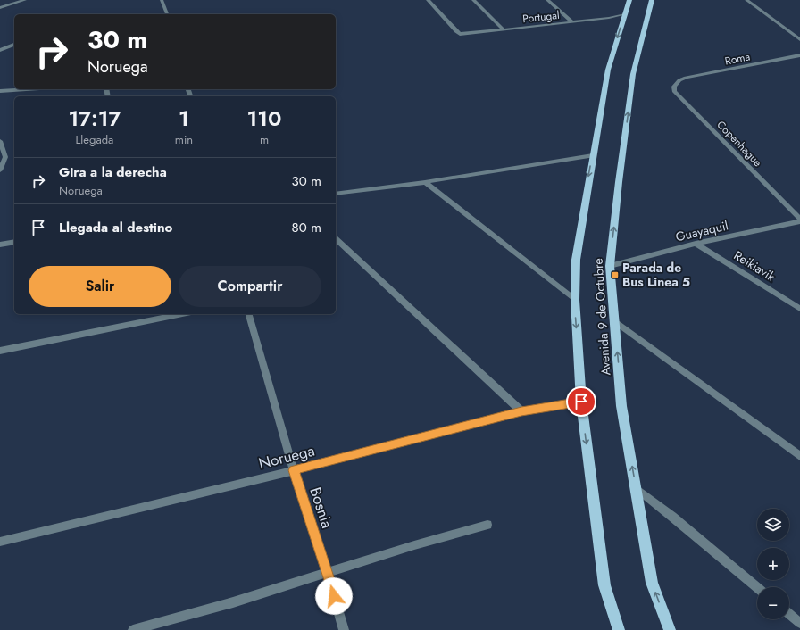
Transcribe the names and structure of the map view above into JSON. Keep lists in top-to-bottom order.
{
  "streets": {
    "main road": ["Avenida 9 de Octubre"],
    "street": [
      "Portugal",
      "Roma",
      "Copenhague",
      "Guayaquil",
      "Reikiavik",
      "Noruega",
      "Bosnia"
    ]
  },
  "crossings": [
    ["Portugal", "Avenida 9 de Octubre"],
    ["Roma", "Copenhague"],
    ["Copenhague", "Guayaquil"],
    ["Guayaquil", "Reikiavik"],
    ["Guayaquil", "Avenida 9 de Octubre"],
    ["Avenida 9 de Octubre", "Noruega"],
    ["Noruega", "Bosnia"]
  ],
  "places": {
    "transit": ["Parada de Bus Linea 5"]
  },
  "page": {
    "turn": ["30 m", "Noruega"],
    "eta": [
      "17:17",
      "Llegada",
      "1",
      "min",
      "110",
      "m"
    ],
    "list": [
      {
        "name": "Gira a la derecha",
        "note": "Noruega",
        "value": "30 m"
      },
      {
        "name": "Llegada al destino",
        "value": "80 m"
      }
    ],
    "buttons": ["Salir", "Compartir"],
    "map_buttons": ["+", "−"]
  }
}
